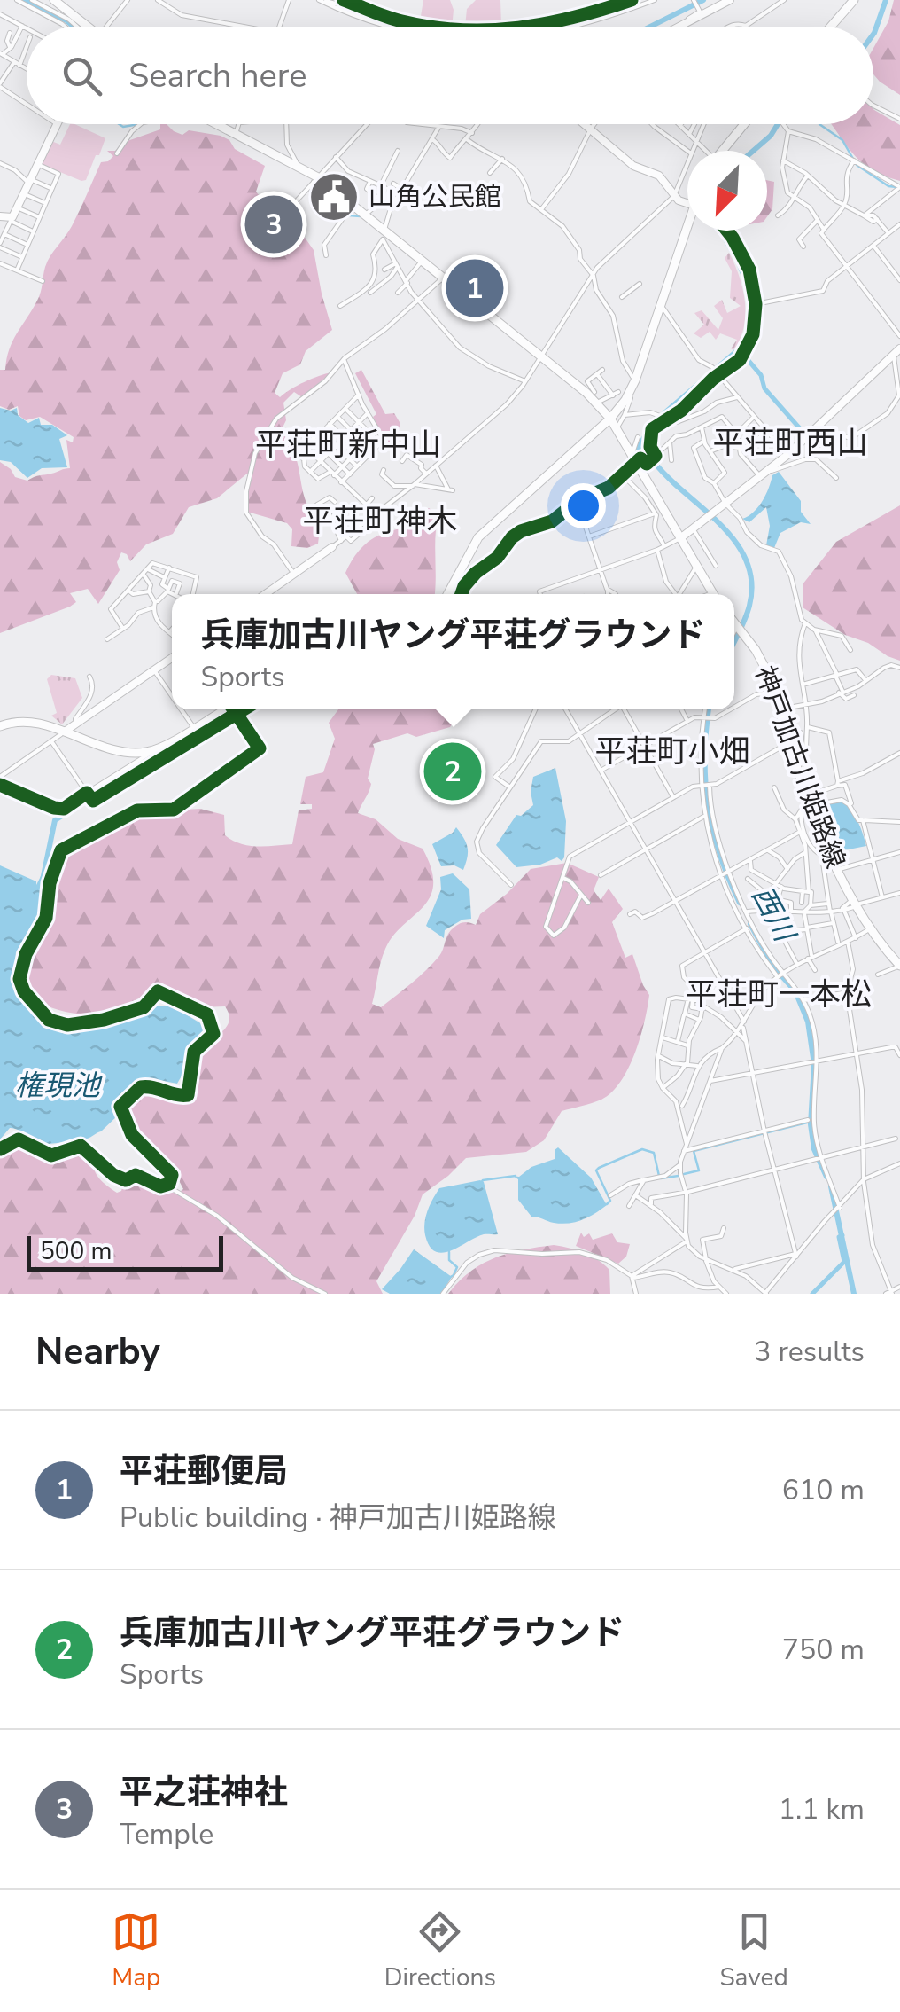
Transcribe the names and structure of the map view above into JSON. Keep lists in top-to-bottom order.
{
  "streets": {
    "main road": ["神戸加古川姫路線"]
  },
  "districts": [
    "平荘町西山",
    "平荘町新中山",
    "平荘町神木",
    "平荘町小畑",
    "平荘町一本松"
  ],
  "water": ["西川", "権現池"],
  "places": {
    "public building": ["山角公民館"]
  },
  "scale_bar": "500 m",
  "north": "bottom left",
  "page": {
    "search": "Search here",
    "pins": ["3", "1", "2"],
    "popup": ["兵庫加古川ヤング平荘グラウンド", "Sports"],
    "scale": "500 m",
    "heading": ["Nearby", "3 results"],
    "list": [
      {
        "mark": "1",
        "name": "平荘郵便局",
        "note": "Public building · 神戸加古川姫路線",
        "value": "610 m"
      },
      {
        "mark": "2",
        "name": "兵庫加古川ヤング平荘グラウンド",
        "note": "Sports",
        "value": "750 m"
      },
      {
        "mark": "3",
        "name": "平之荘神社",
        "note": "Temple",
        "value": "1.1 km"
      }
    ],
    "nav": ["Map", "Directions", "Saved"]
  }
}
